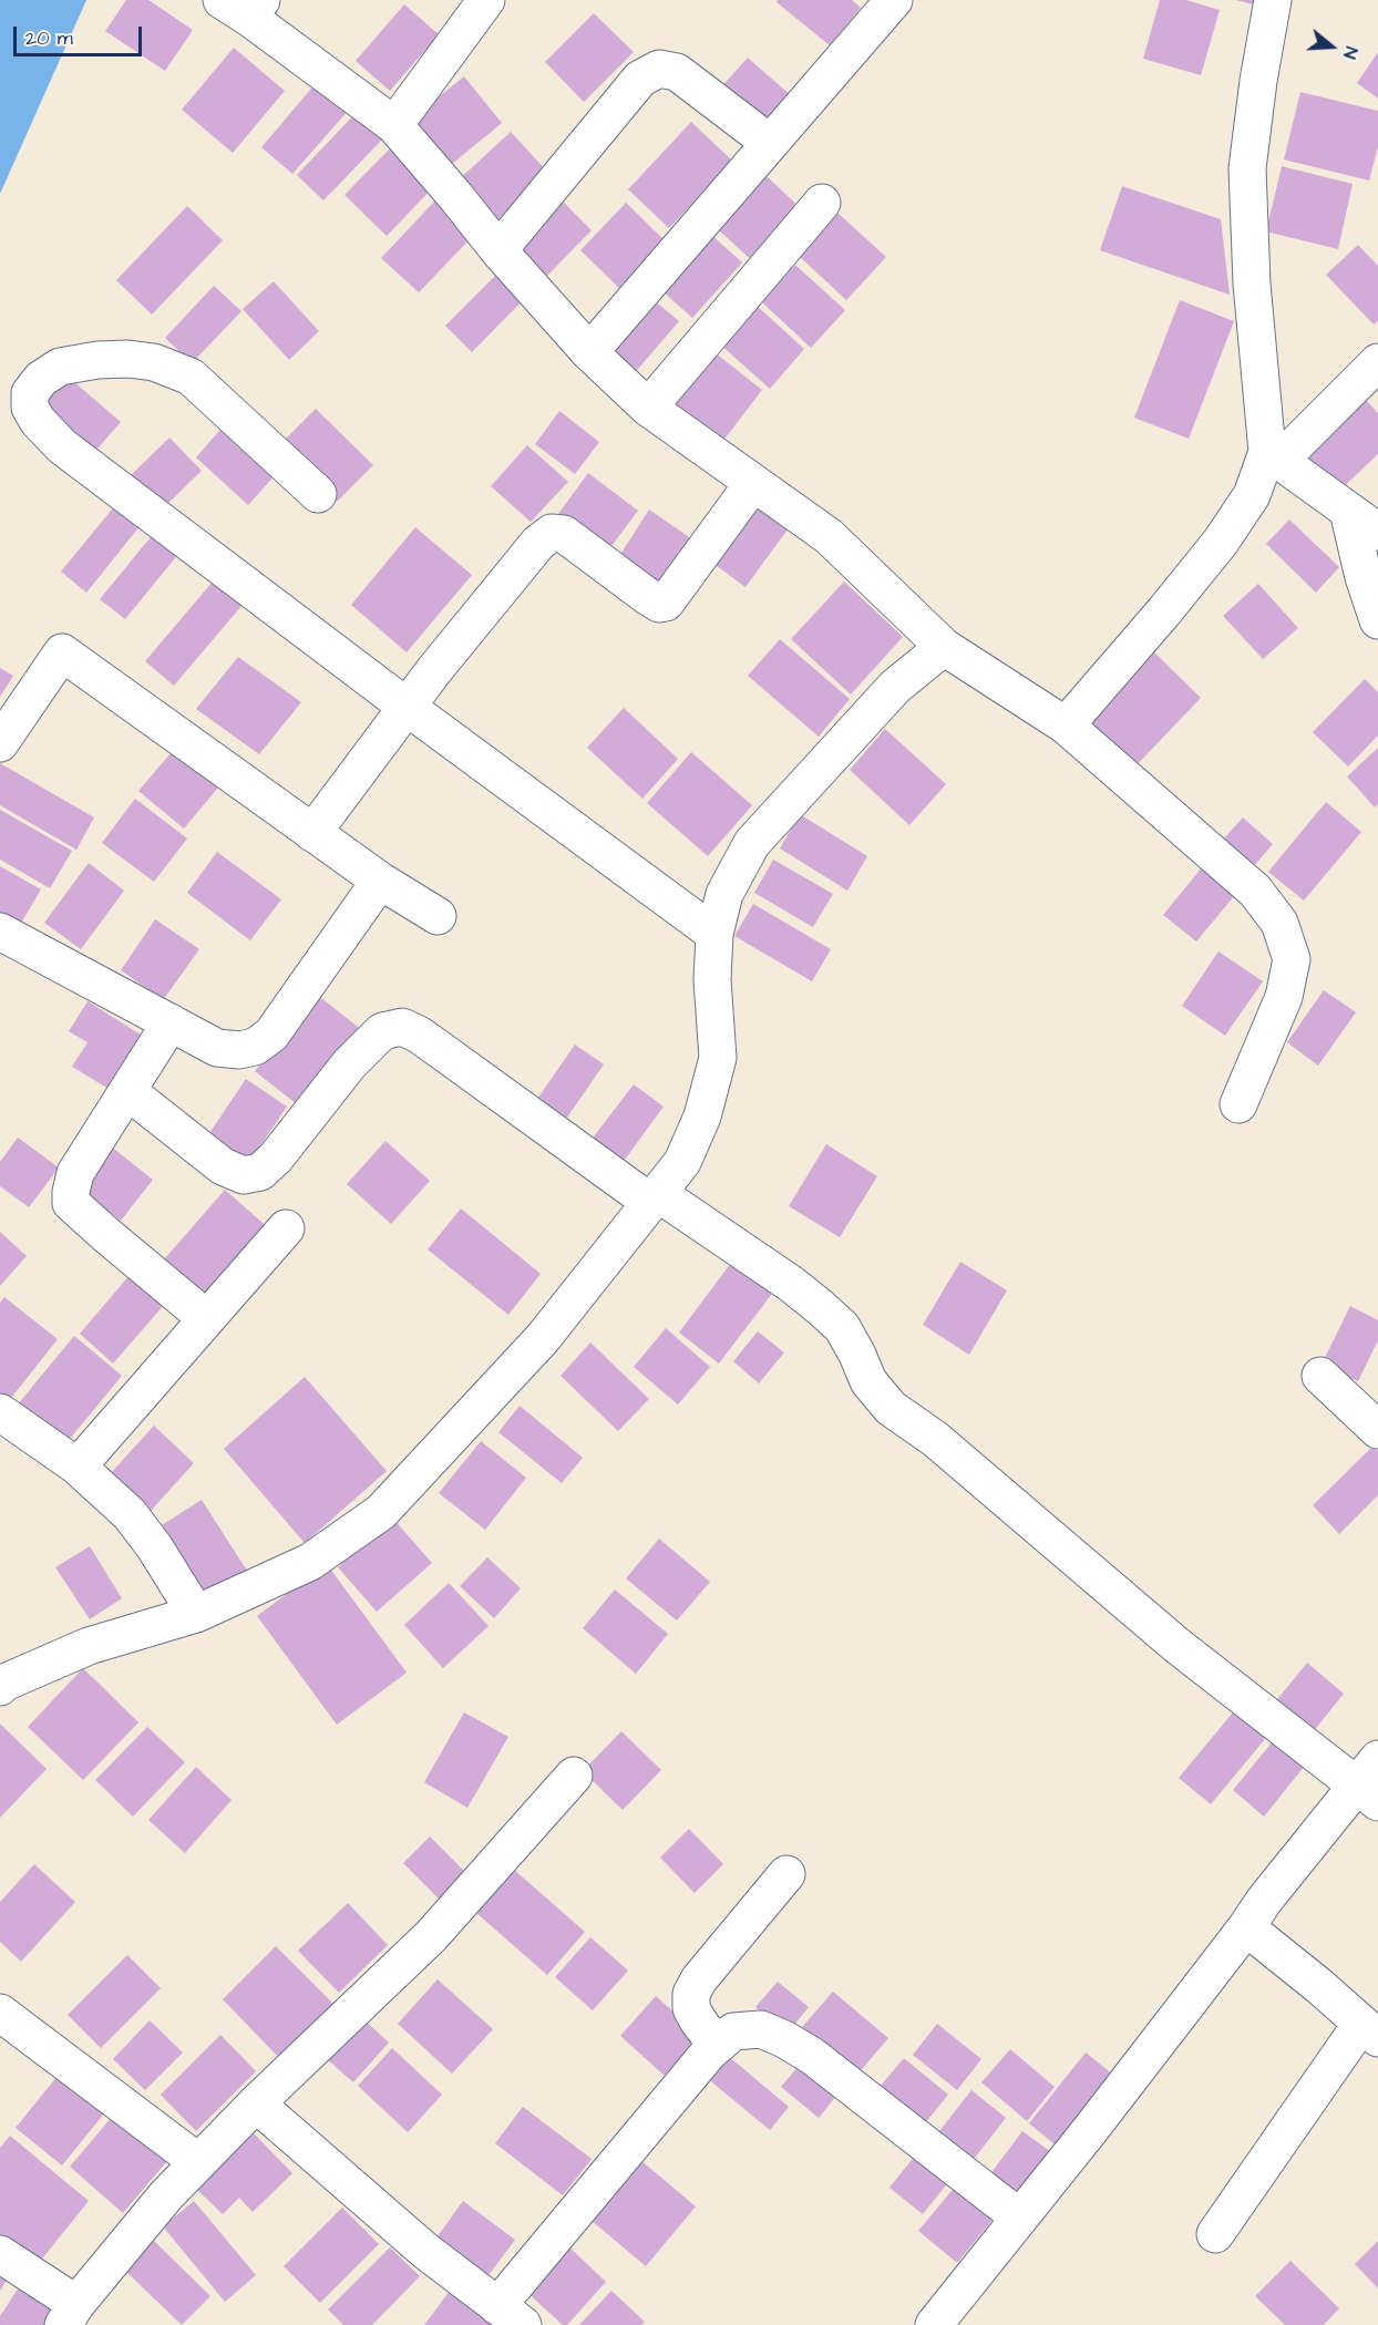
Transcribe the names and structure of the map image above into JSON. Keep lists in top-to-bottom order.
{
  "scale_bar": "20 m",
  "north": "right"
}
